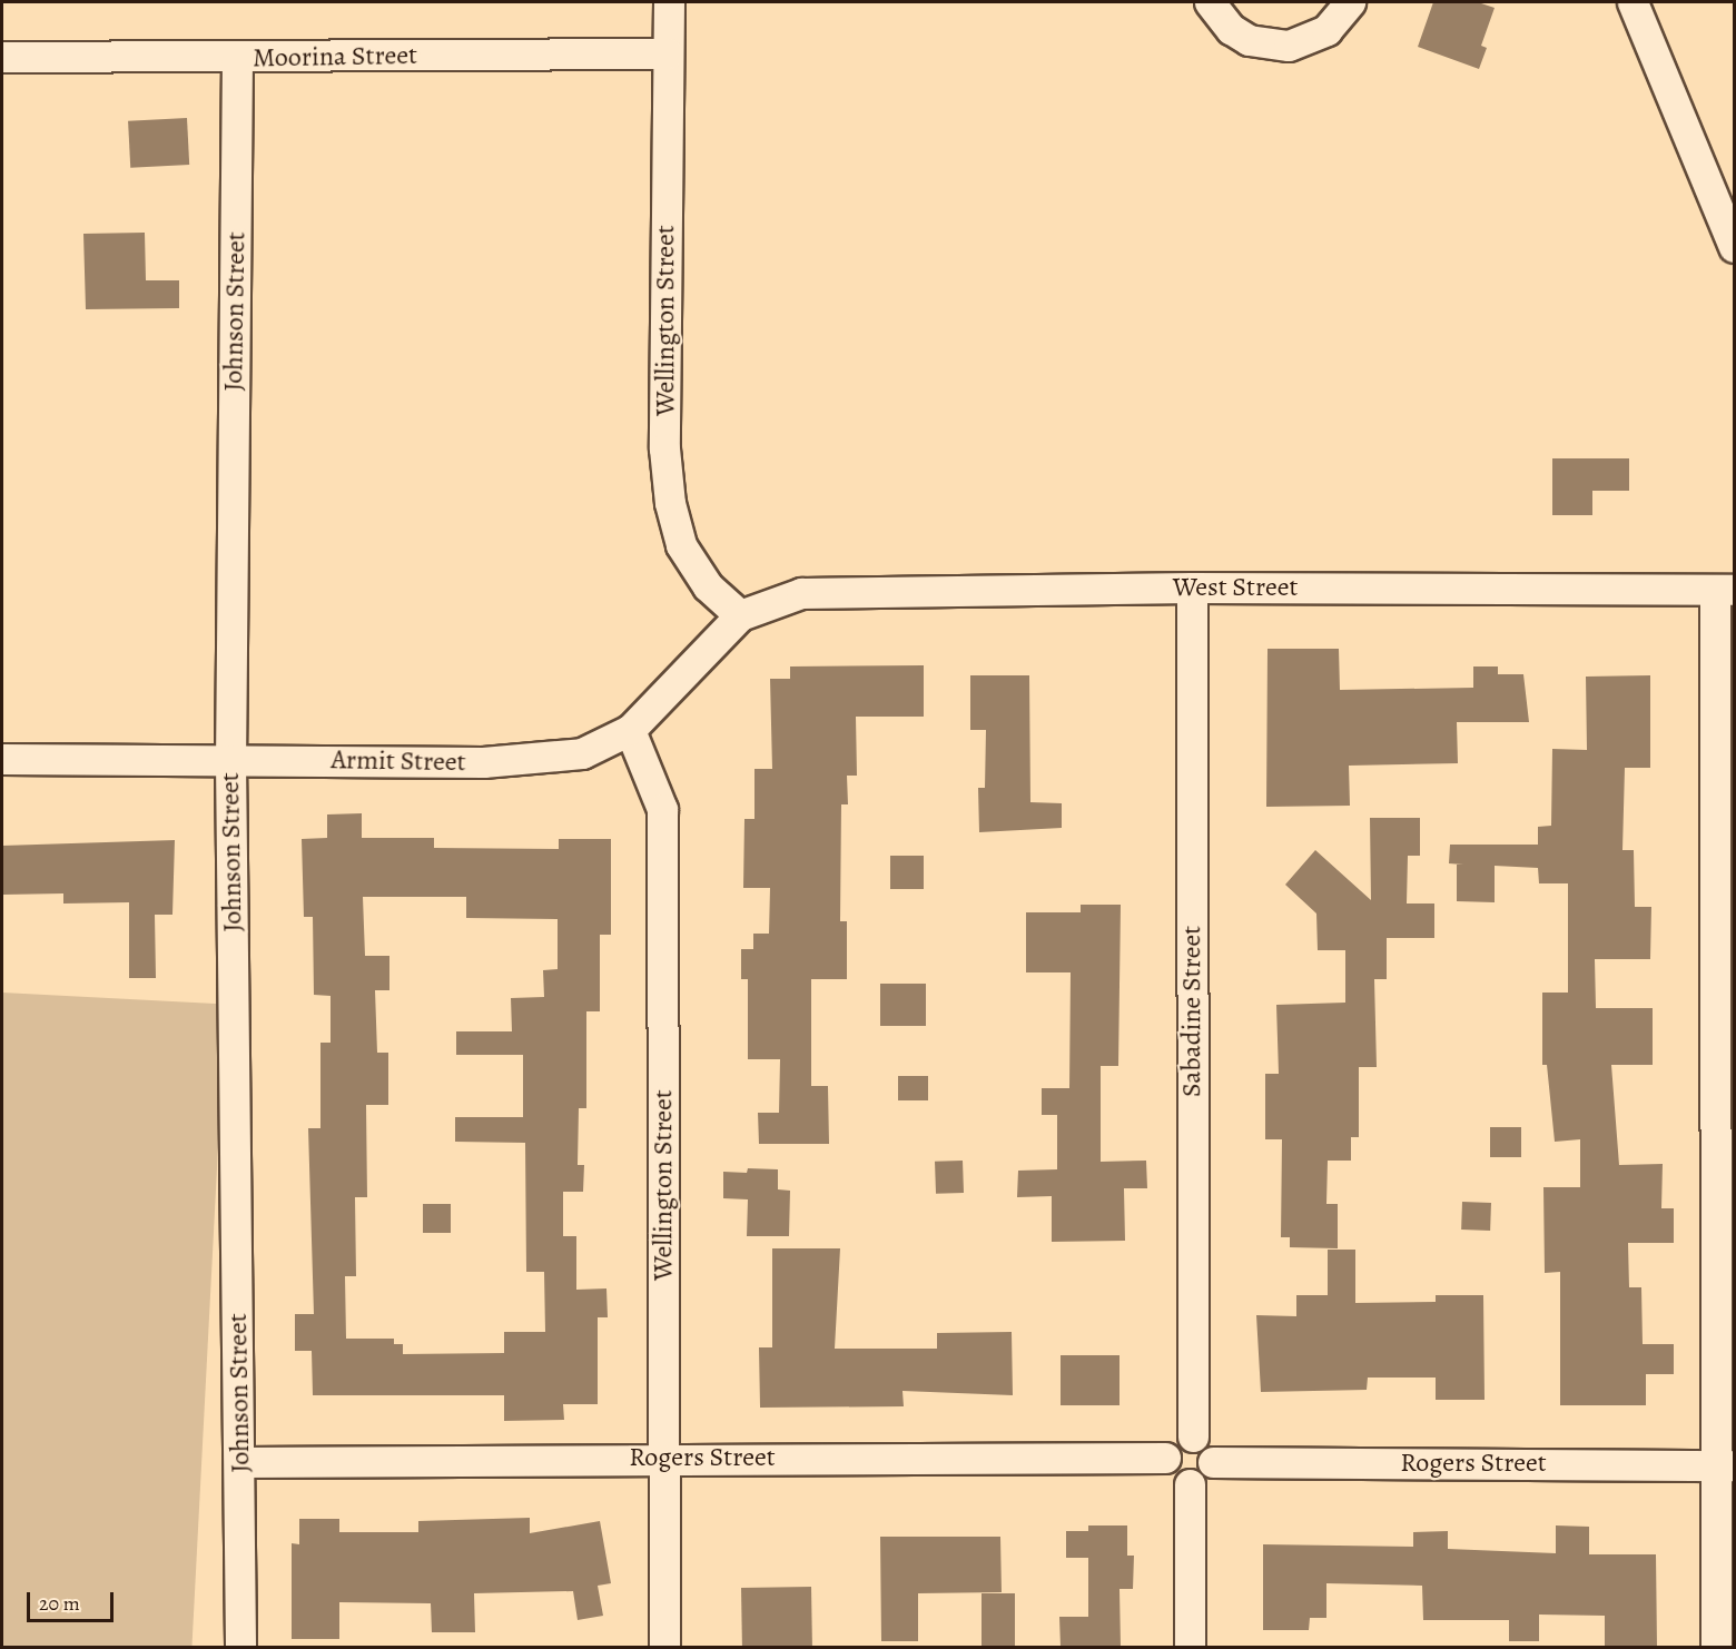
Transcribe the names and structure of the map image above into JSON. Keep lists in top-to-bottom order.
{
  "streets": {
    "street": [
      "Moorina Street",
      "Johnson Street",
      "Wellington Street",
      "West Street",
      "Armit Street",
      "Sabadine Street",
      "Rogers Street"
    ]
  },
  "crossings": [
    ["Moorina Street", "Johnson Street"],
    ["Moorina Street", "Wellington Street"],
    ["Johnson Street", "Armit Street"],
    ["Johnson Street", "Rogers Street"],
    ["Wellington Street", "West Street"],
    ["Wellington Street", "Armit Street"],
    ["Wellington Street", "Rogers Street"],
    ["West Street", "Armit Street"],
    ["West Street", "Sabadine Street"],
    ["Sabadine Street", "Rogers Street"]
  ],
  "scale_bar": "20 m"
}
